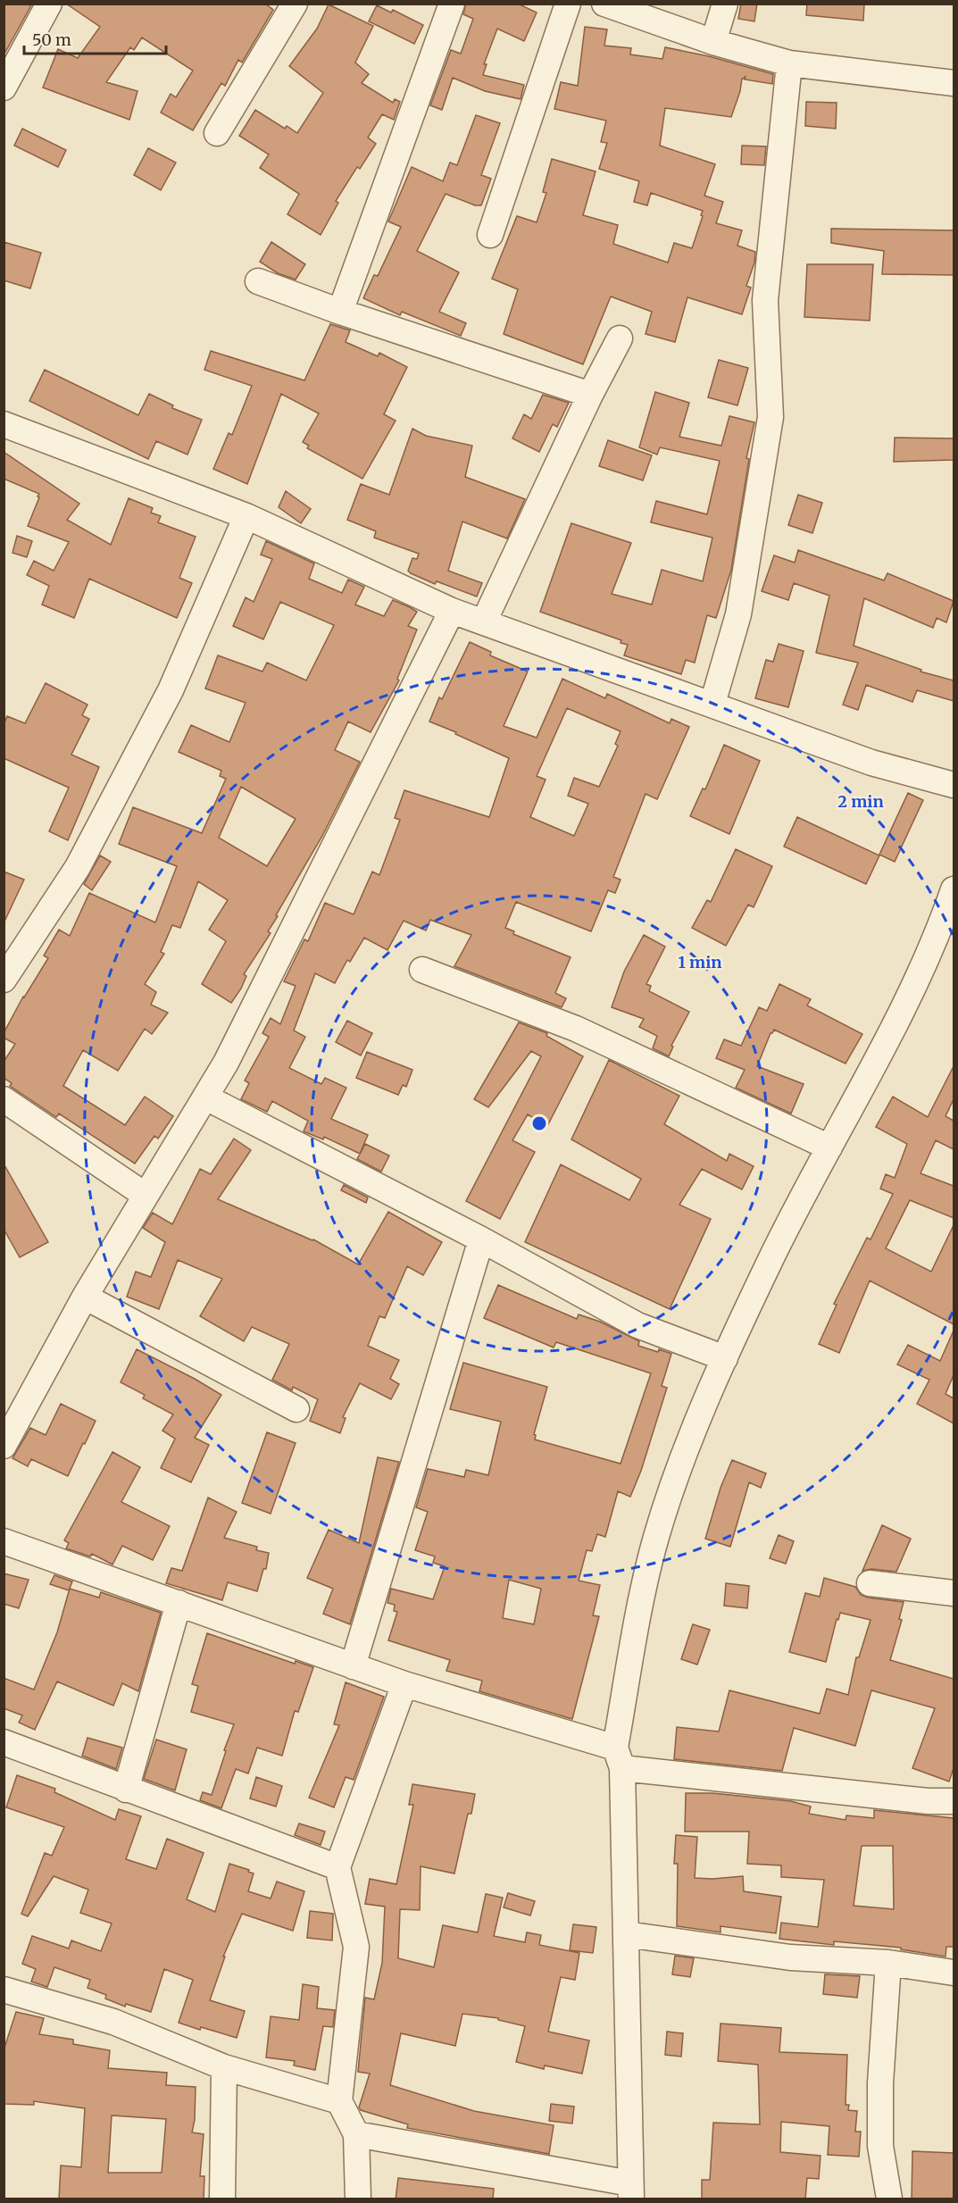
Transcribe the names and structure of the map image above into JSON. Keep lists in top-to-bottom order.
{
  "scale_bar": "50 m",
  "rings": ["2 min", "1 min"]
}
